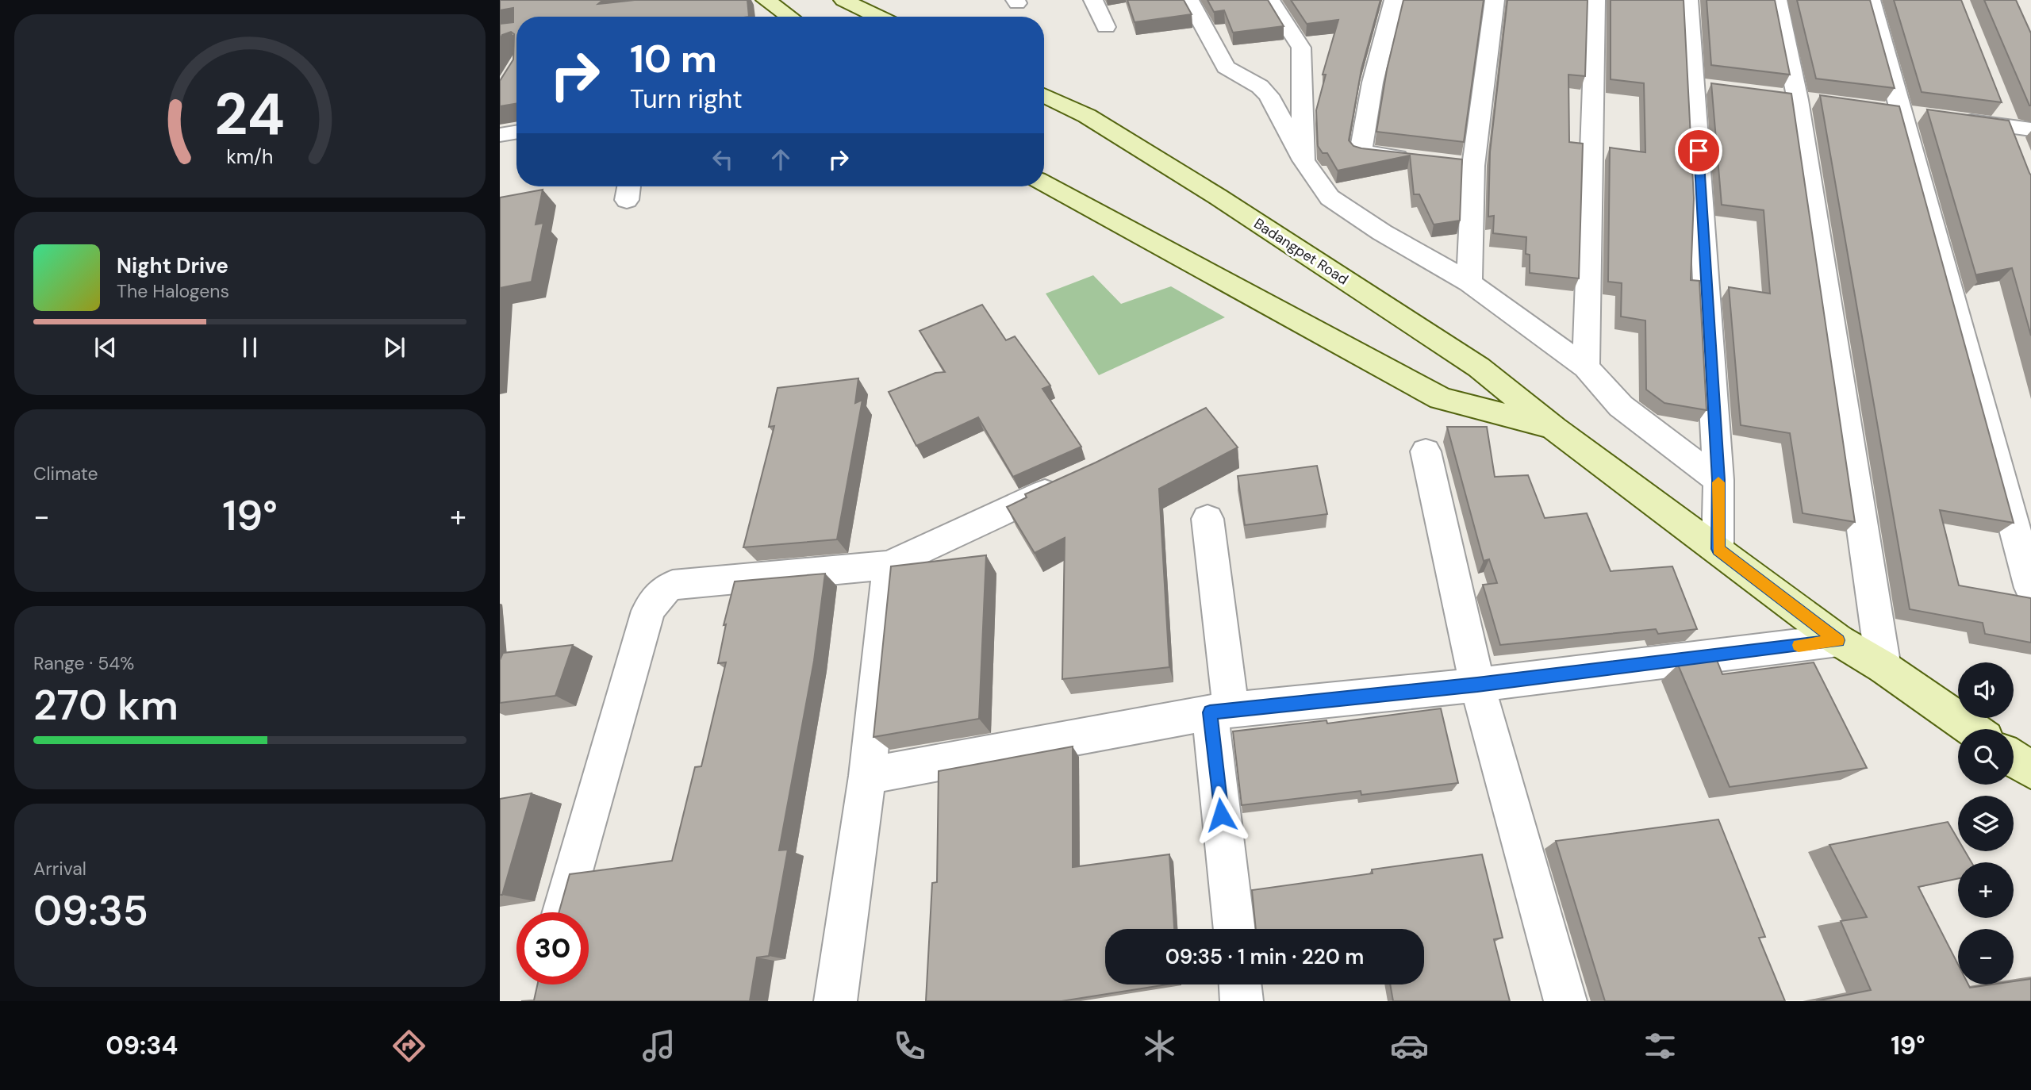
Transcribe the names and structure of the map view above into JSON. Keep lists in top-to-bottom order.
{
  "streets": {
    "main road": ["Badangpet Road"]
  },
  "page": {
    "turn": ["10 m", "Turn right"],
    "song": ["Night Drive", "The Halogens"],
    "tile": [
      "Climate",
      ["Range · 54%", "270 km"],
      ["Arrival", "09:35"]
    ],
    "heat": ["−", "19°", "+"],
    "map_buttons": ["+", "−"],
    "limit": "30",
    "trip": "09:35 · 1 min · 220 m",
    "tabs": ["09:34", "19°"],
    "gauge": ["24", "km/h"]
  }
}
